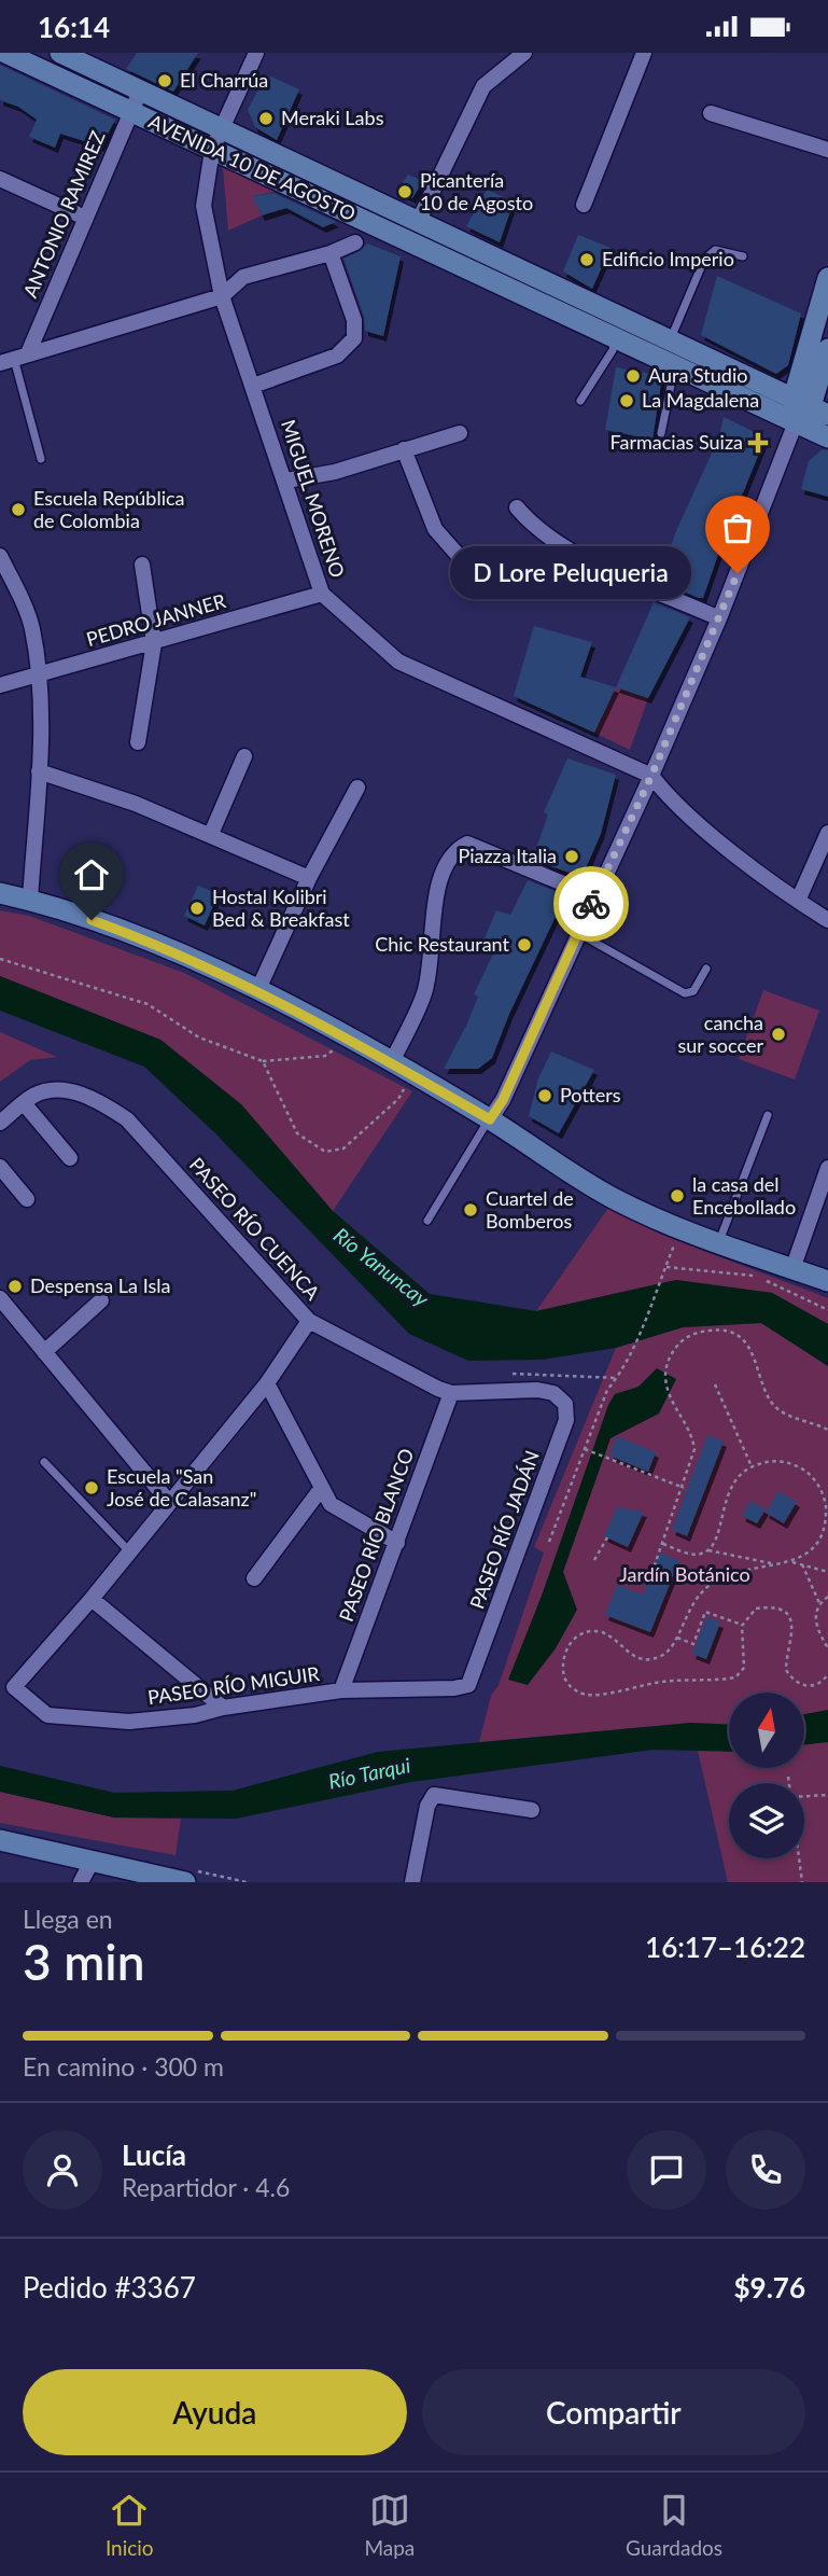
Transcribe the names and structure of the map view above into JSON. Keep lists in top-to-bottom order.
{
  "streets": {
    "main road": ["AVENIDA 10 DE AGOSTO"],
    "street": [
      "ANTONIO RAMIREZ",
      "MIGUEL MORENO",
      "PEDRO JANNER",
      "PASEO RÍO CUENCA",
      "PASEO RÍO JADÁN",
      "PASEO RÍO BLANCO",
      "PASEO RÍO MIGUIR"
    ]
  },
  "crossings": [
    ["AVENIDA 10 DE AGOSTO", "ANTONIO RAMIREZ"],
    ["AVENIDA 10 DE AGOSTO", "MIGUEL MORENO"],
    ["MIGUEL MORENO", "PEDRO JANNER"],
    ["PASEO RÍO CUENCA", "PASEO RÍO JADÁN"],
    ["PASEO RÍO CUENCA", "PASEO RÍO BLANCO"],
    ["PASEO RÍO JADÁN", "PASEO RÍO MIGUIR"],
    ["PASEO RÍO BLANCO", "PASEO RÍO MIGUIR"]
  ],
  "water": ["Río Yanuncay", "Río Tarqui"],
  "parks": ["Jardín Botánico"],
  "places": {
    "other": [
      "El Charrúa",
      "Meraki Labs",
      "Picantería 10 de Agosto",
      "Edificio Imperio",
      "Aura Studio",
      "La Magdalena",
      "Escuela República de Colombia",
      "D Lore Peluqueria",
      "Piazza Italia",
      "Hostal Kolibri Bed & Breakfast",
      "Chic Restaurant",
      "cancha sur soccer",
      "Potters",
      "la casa del Encebollado",
      "Cuartel de Bomberos",
      "Despensa La Isla",
      "Escuela \"San José de Calasanz\""
    ],
    "health": ["Farmacias Suiza"]
  },
  "north": "top",
  "page": {
    "status": "16:14",
    "bubble": "D Lore Peluqueria",
    "heading": ["3 min", "Llega en", "16:17–16:22"],
    "panel": [
      "Lucía",
      "Repartidor · 4.6",
      "Pedido #3367",
      "$9.76"
    ],
    "bar": "En camino · 300 m",
    "buttons": ["Ayuda", "Compartir"],
    "tabs": ["Inicio", "Mapa", "Guardados"]
  }
}
